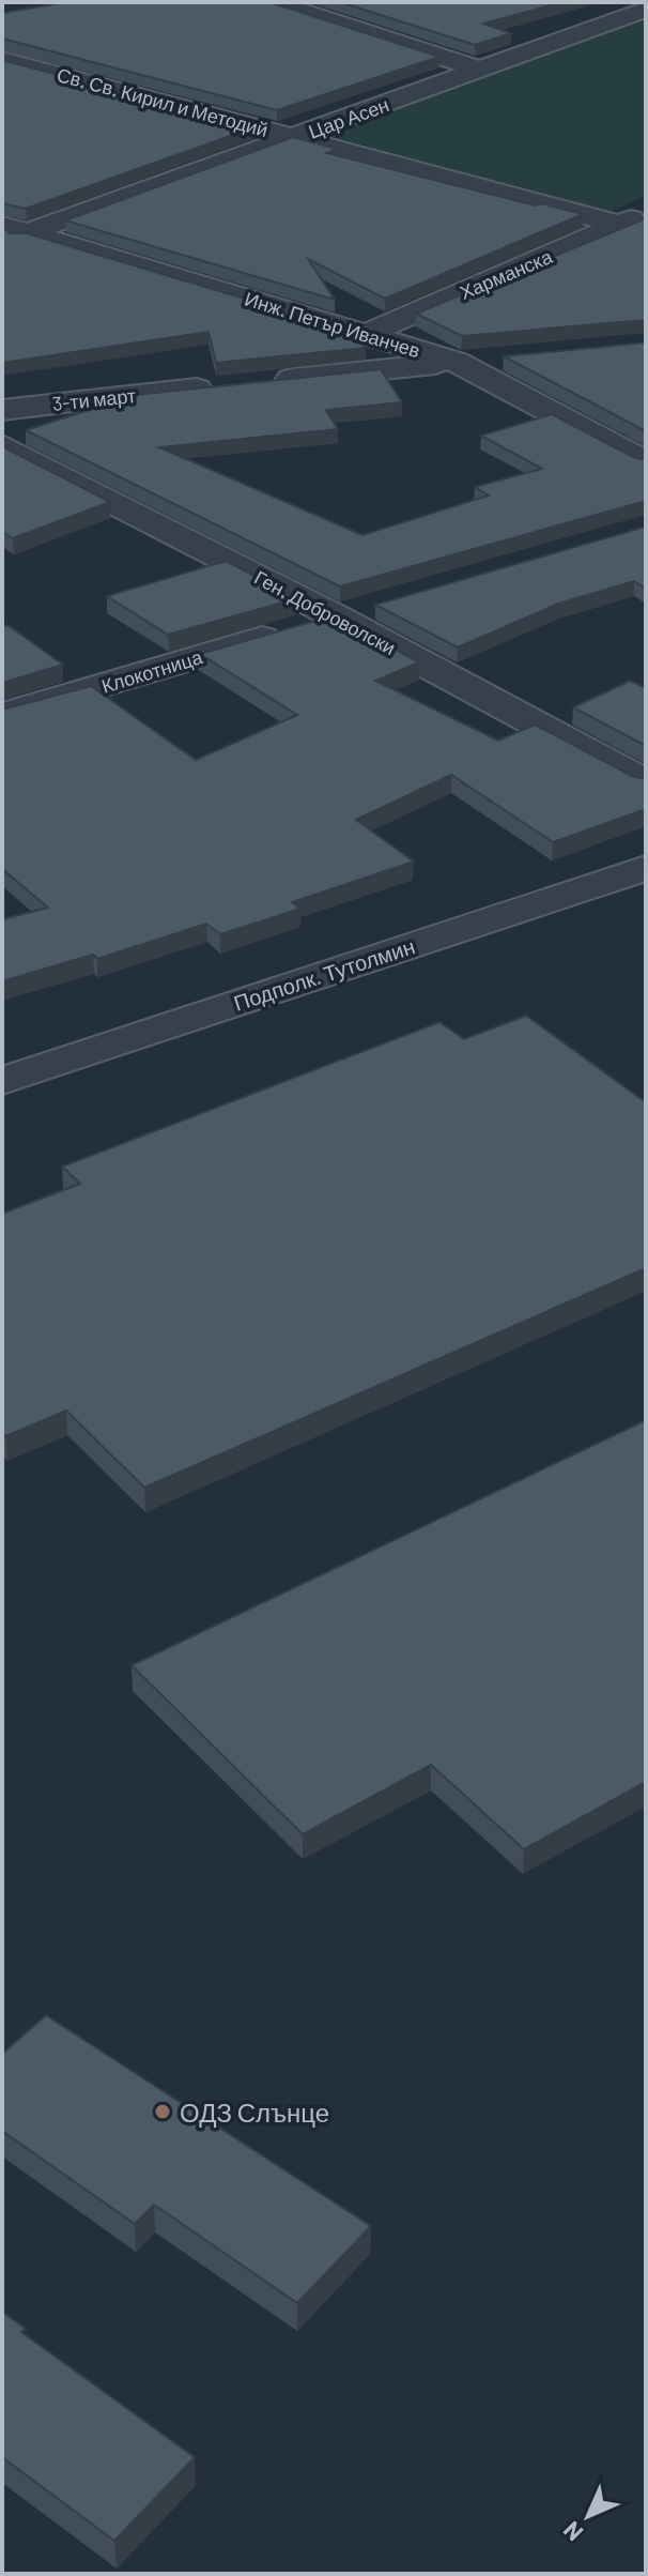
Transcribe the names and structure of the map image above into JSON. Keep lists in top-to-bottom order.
{
  "streets": {
    "street": [
      "Св. Св. Кирил и Методий",
      "Цар Асен",
      "Харманска",
      "Инж. Петър Иванчев",
      "3-ти март",
      "Ген. Доброволски",
      "Клокотница",
      "Подполк. Тутолмин"
    ]
  },
  "crossings": [
    ["Св. Св. Кирил и Методий", "Цар Асен"],
    ["Св. Св. Кирил и Методий", "Харманска"],
    ["Цар Асен", "Инж. Петър Иванчев"],
    ["Харманска", "Инж. Петър Иванчев"],
    ["Ген. Доброволски", "Клокотница"]
  ],
  "places": ["ОДЗ Слънце"],
  "north": "bottom left"
}
